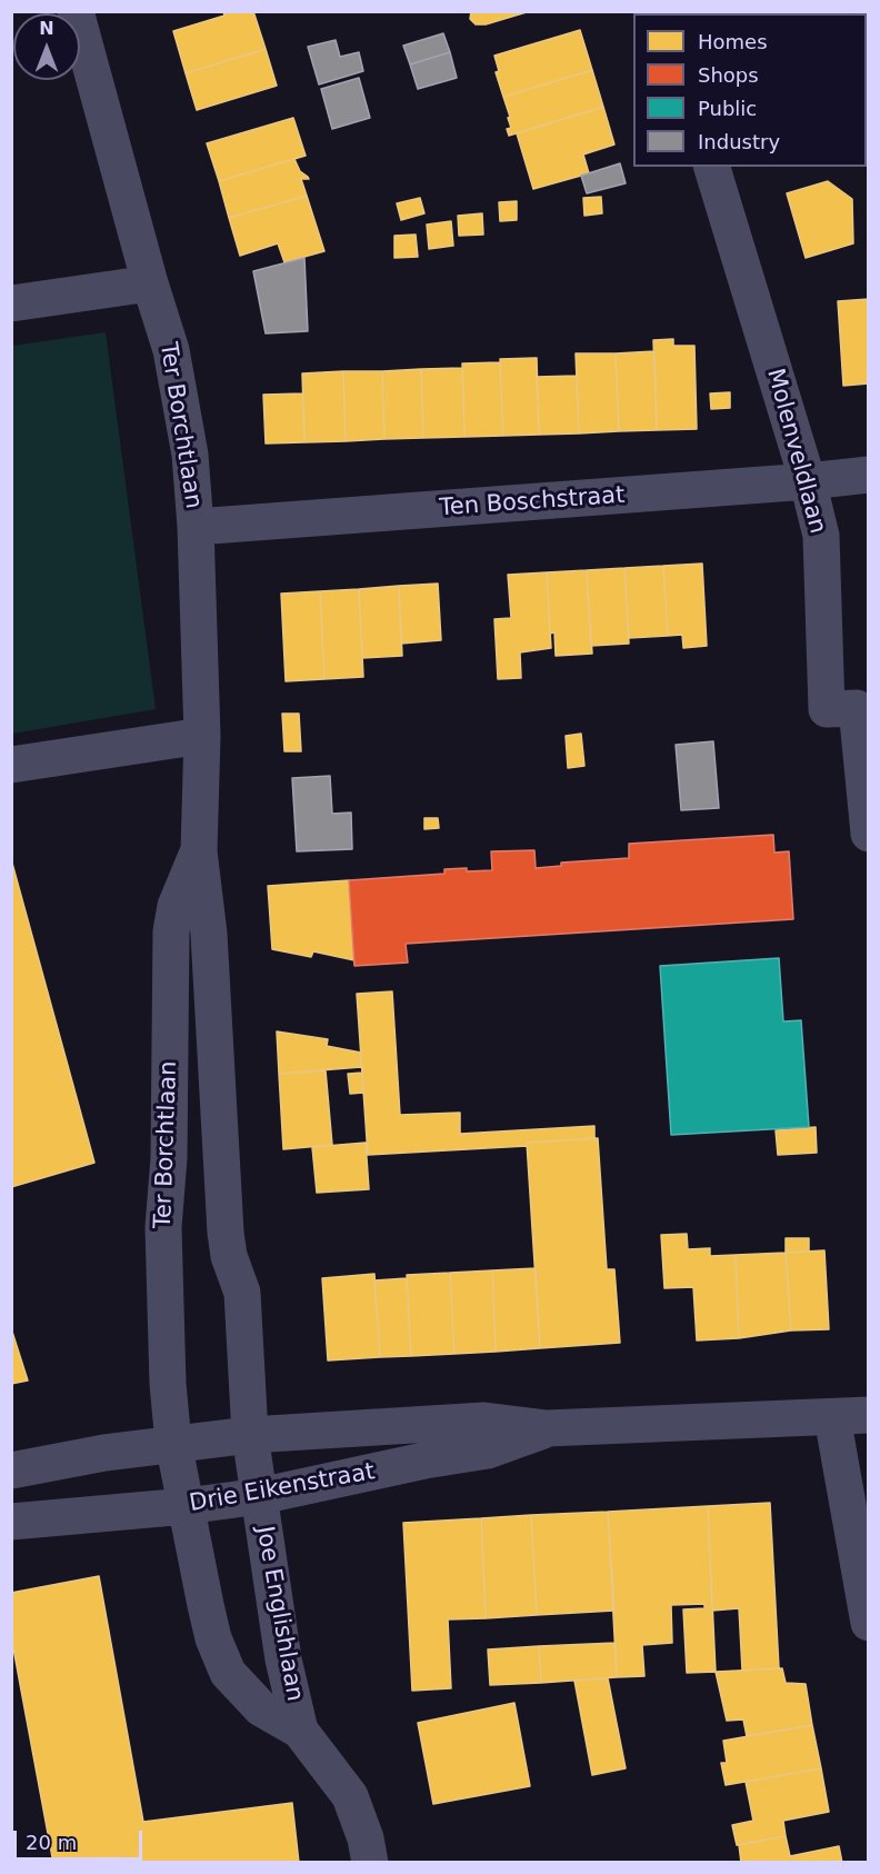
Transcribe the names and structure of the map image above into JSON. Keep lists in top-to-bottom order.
{
  "streets": {
    "street": [
      "Ter Borchtlaan",
      "Molenveldlaan",
      "Ten Boschstraat",
      "Drie Eikenstraat",
      "Joe Englishlaan"
    ]
  },
  "crossings": [
    ["Ter Borchtlaan", "Ten Boschstraat"],
    ["Ter Borchtlaan", "Drie Eikenstraat"],
    ["Ter Borchtlaan", "Joe Englishlaan"],
    ["Molenveldlaan", "Ten Boschstraat"],
    ["Drie Eikenstraat", "Joe Englishlaan"]
  ],
  "legend": [
    "Homes",
    "Shops",
    "Public",
    "Industry"
  ],
  "scale_bar": "20 m",
  "north": "top"
}
